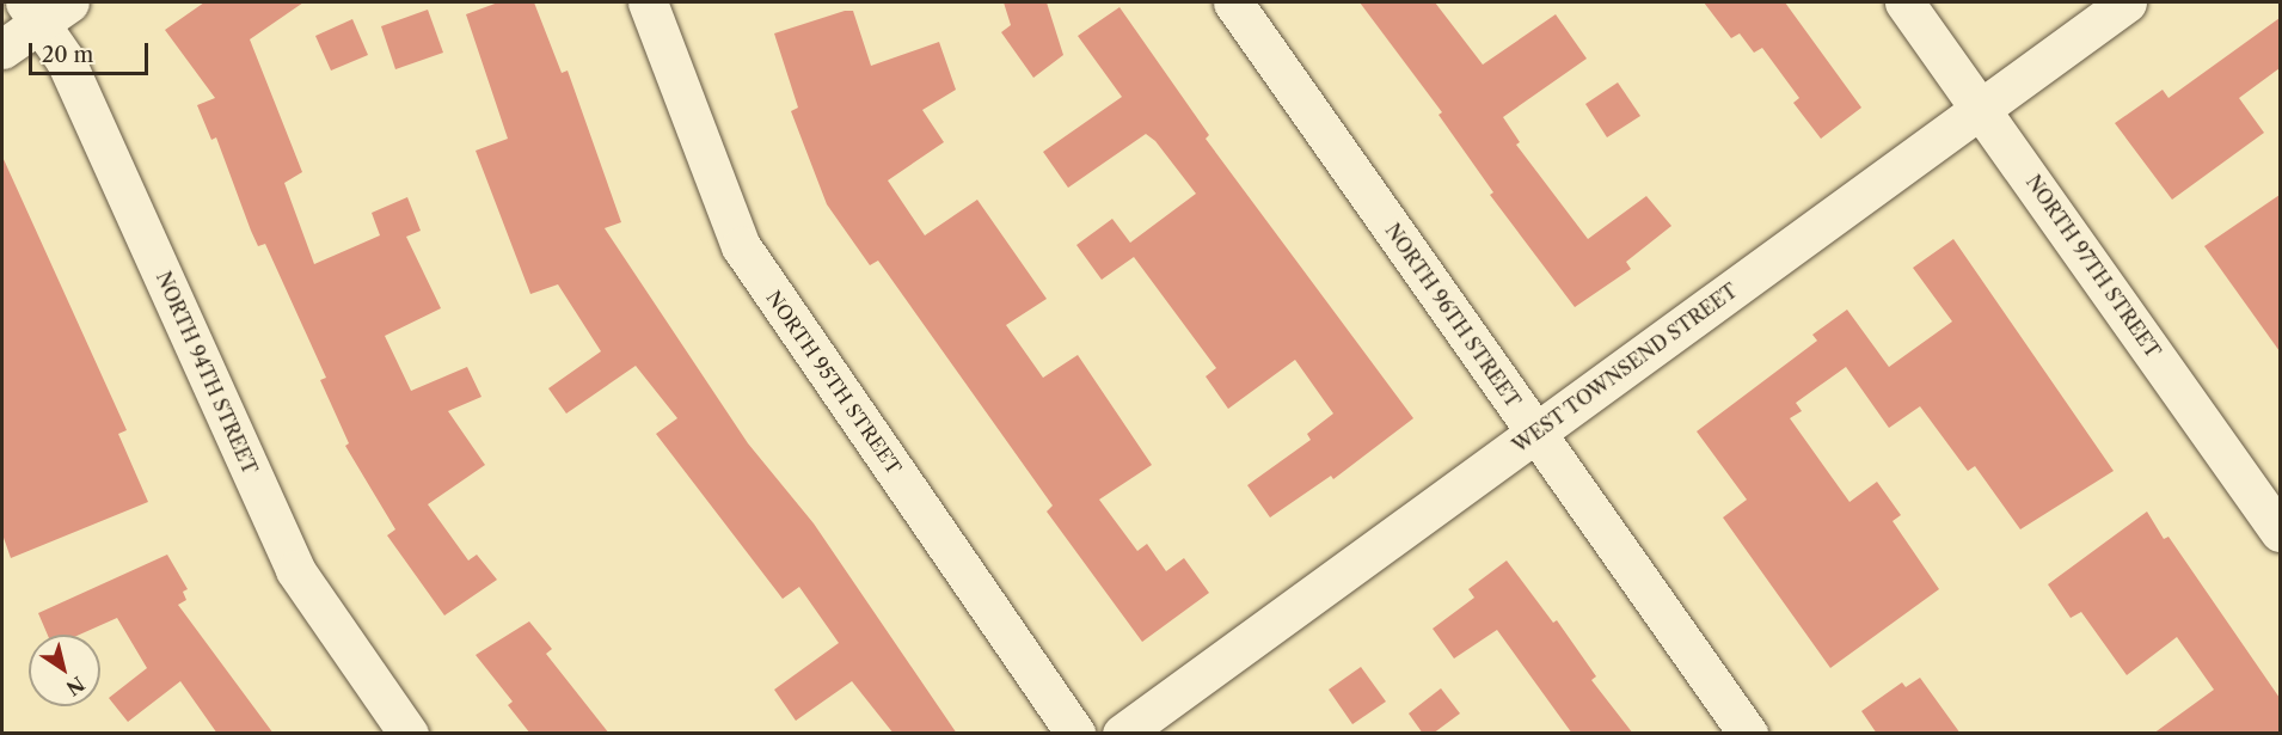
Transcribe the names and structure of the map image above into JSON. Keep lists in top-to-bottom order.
{
  "streets": {
    "street": [
      "NORTH 97TH STREET",
      "NORTH 96TH STREET",
      "WEST TOWNSEND STREET",
      "NORTH 94TH STREET",
      "NORTH 95TH STREET"
    ]
  },
  "crossings": [
    ["NORTH 97TH STREET", "WEST TOWNSEND STREET"],
    ["NORTH 96TH STREET", "WEST TOWNSEND STREET"]
  ],
  "scale_bar": "20 m",
  "north": "bottom right"
}
